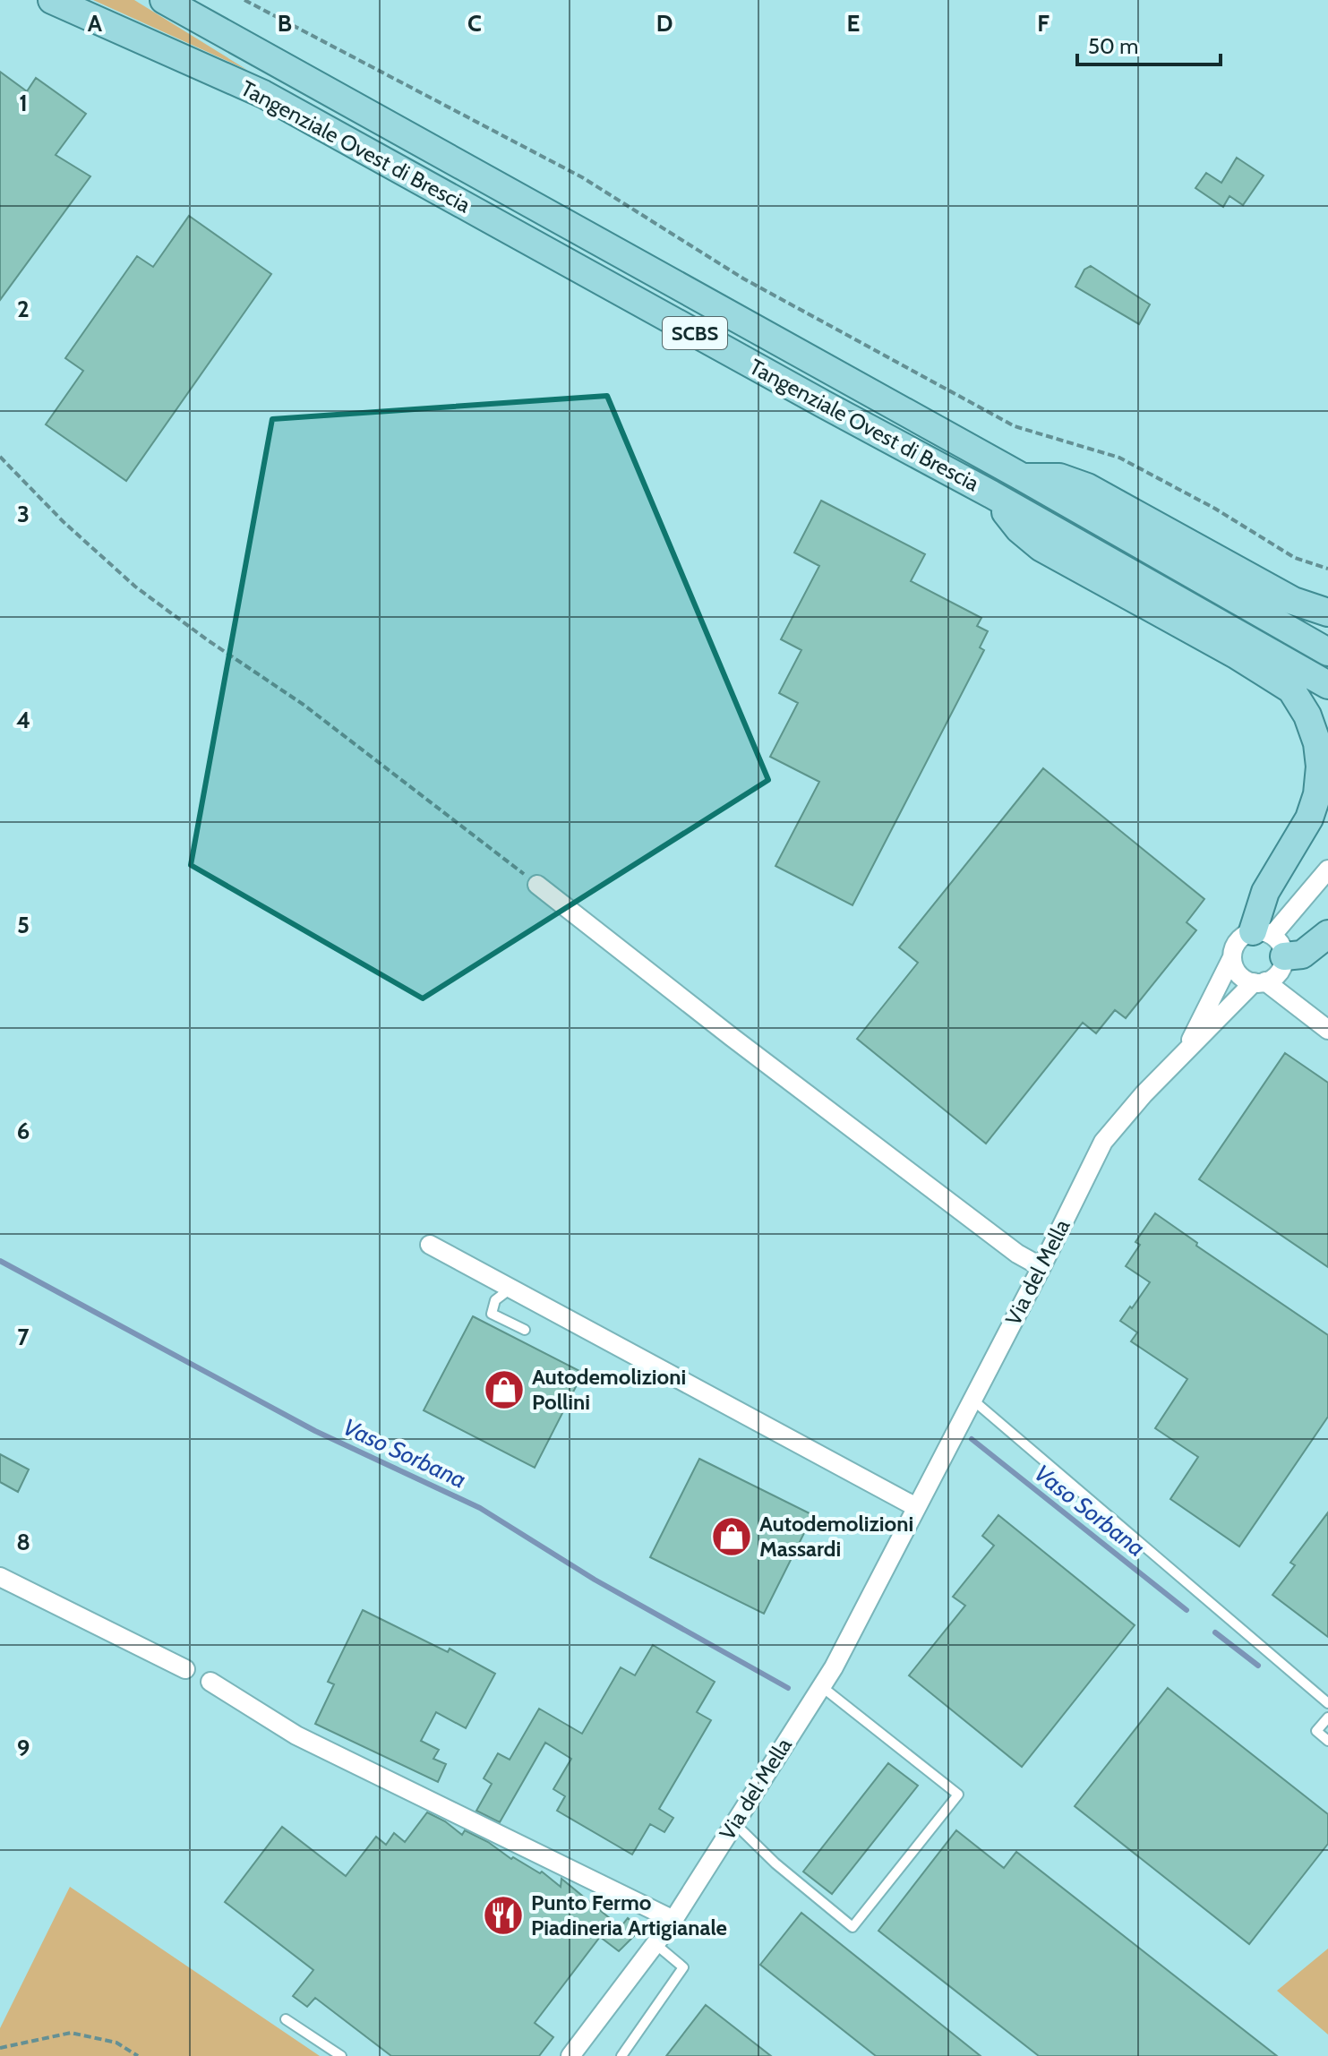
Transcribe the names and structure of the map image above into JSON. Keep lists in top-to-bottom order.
{
  "streets": {
    "main road": ["Tangenziale Ovest di Brescia", "SCBS"],
    "street": ["Via del Mella"]
  },
  "water": ["Vaso Sorbana"],
  "places": {
    "shop": ["Autodemolizioni Pollini", "Autodemolizioni Massardi"],
    "restaurant": ["Punto Fermo Piadineria Artigianale"]
  },
  "scale_bar": "50 m",
  "grid": {
    "columns": [
      "A",
      "B",
      "C",
      "D",
      "E",
      "F"
    ],
    "rows": [
      "1",
      "2",
      "3",
      "4",
      "5",
      "6",
      "7",
      "8",
      "9"
    ]
  }
}
